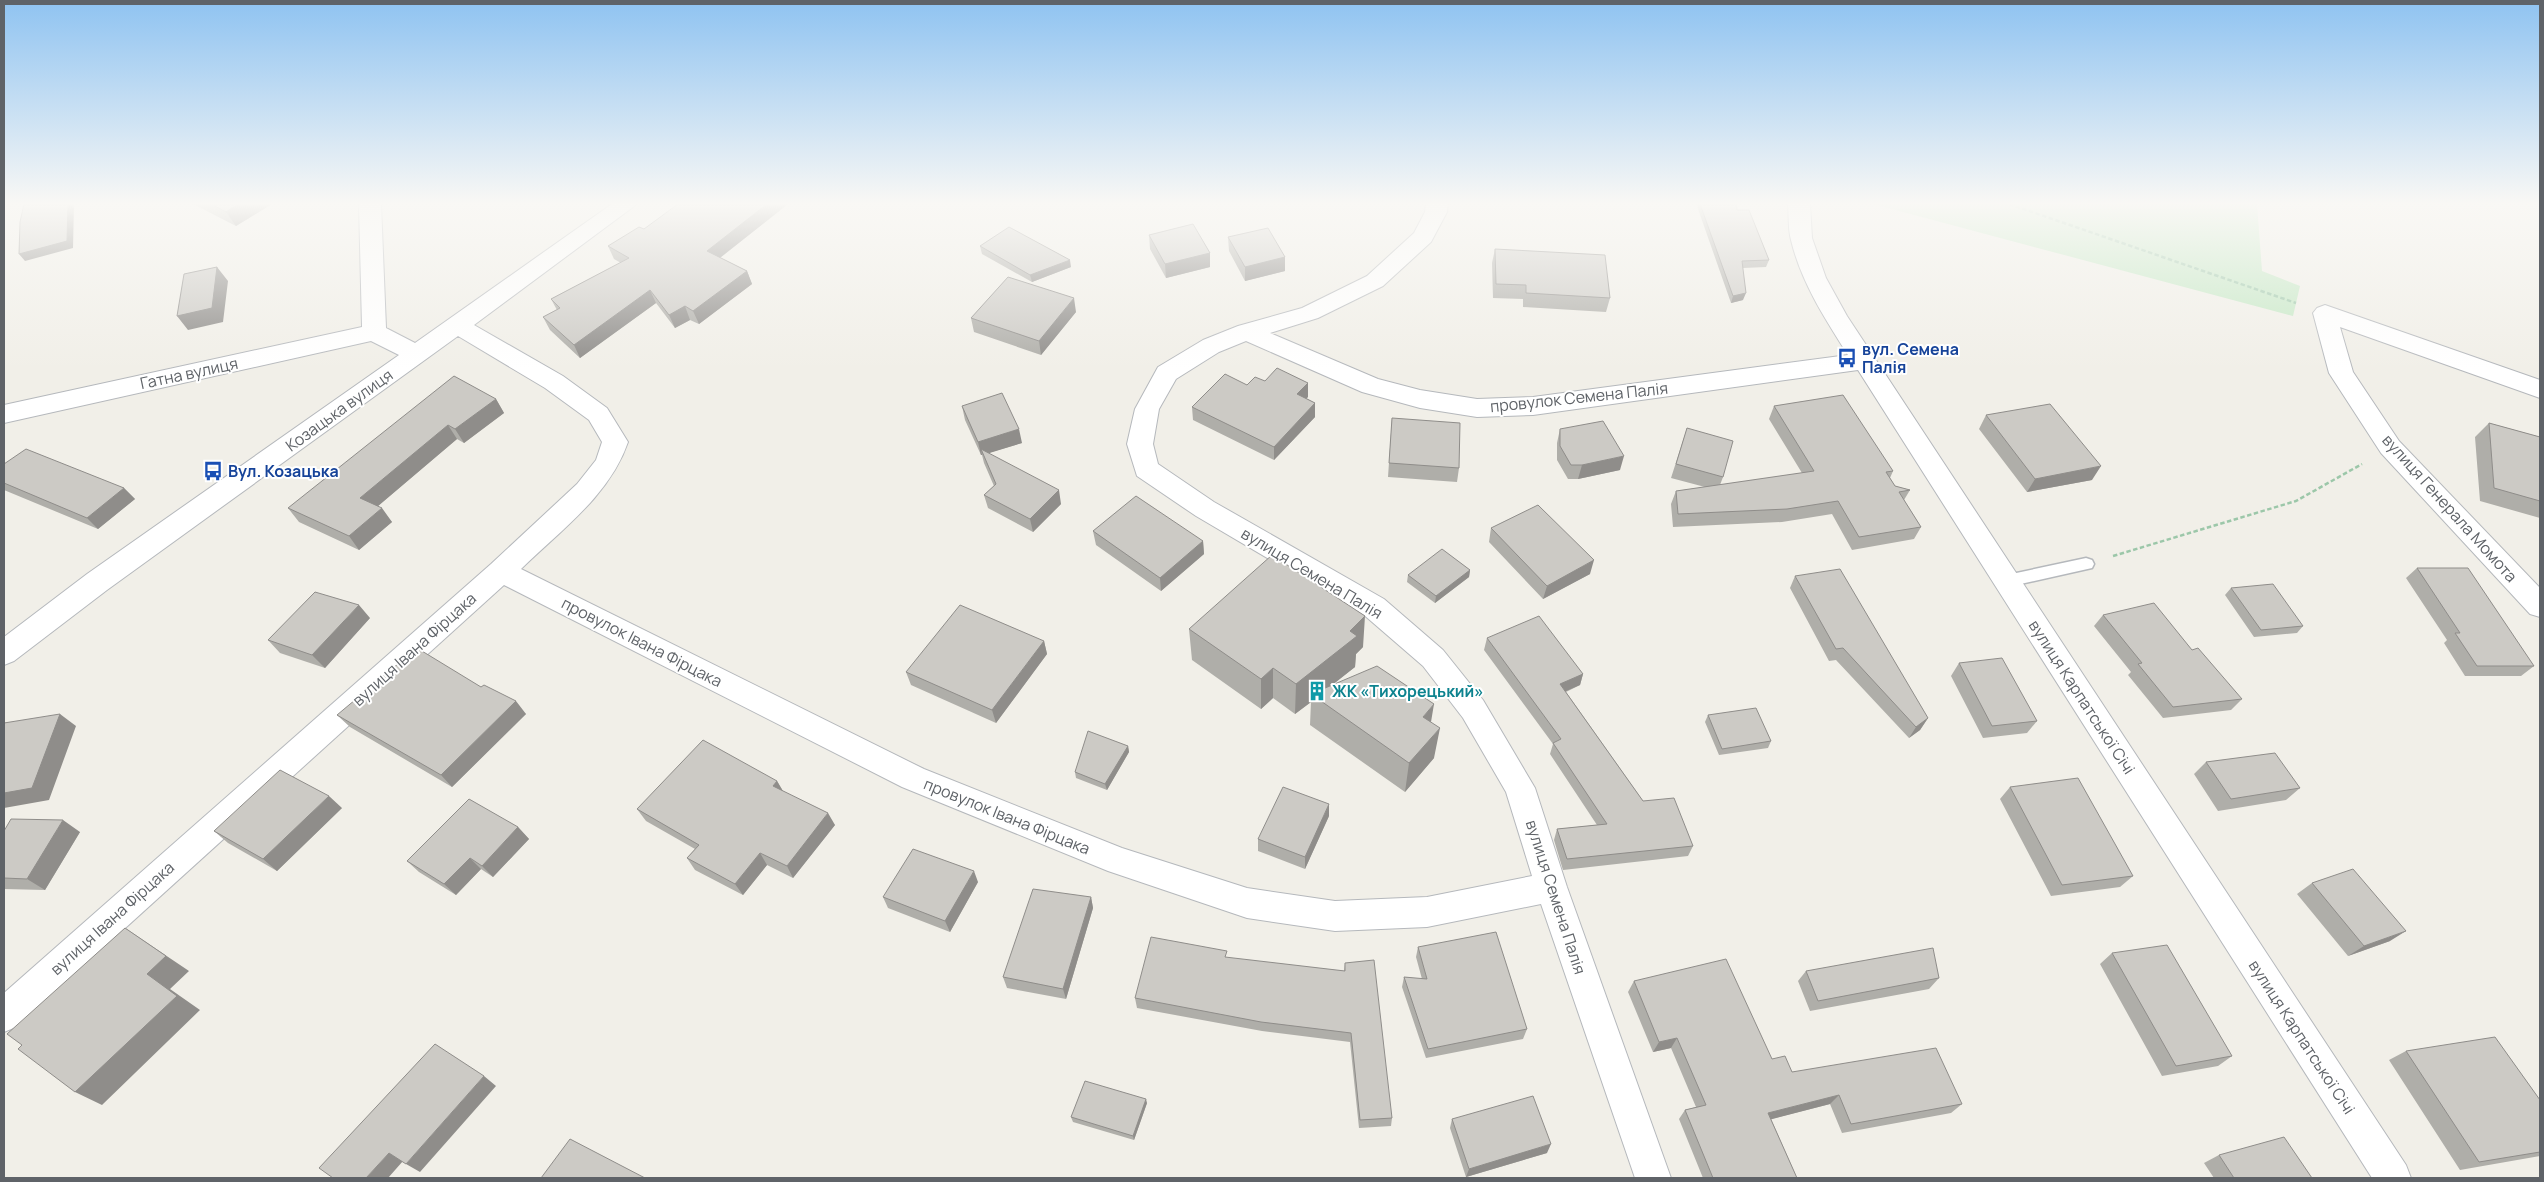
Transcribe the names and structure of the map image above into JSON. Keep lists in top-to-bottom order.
{
  "streets": {
    "street": [
      "Гатна вулиця",
      "провулок Семена Палія",
      "Козацька вулиця",
      "вулиця Генерала Момота",
      "вулиця Семена Палія",
      "провулок Івана Фірцака",
      "вулиця Івана Фірцака",
      "вулиця Карпатської Січі"
    ]
  },
  "crossings": [
    ["провулок Семена Палія", "вулиця Семена Палія"],
    ["провулок Семена Палія", "вулиця Карпатської Січі"],
    ["Козацька вулиця", "вулиця Івана Фірцака"],
    ["вулиця Семена Палія", "провулок Івана Фірцака"],
    ["провулок Івана Фірцака", "вулиця Івана Фірцака"]
  ],
  "places": {
    "bus stop": ["вул. Семена Палія", "Вул. Козацька"],
    "building": ["ЖК «Тихорецький»"]
  }
}
